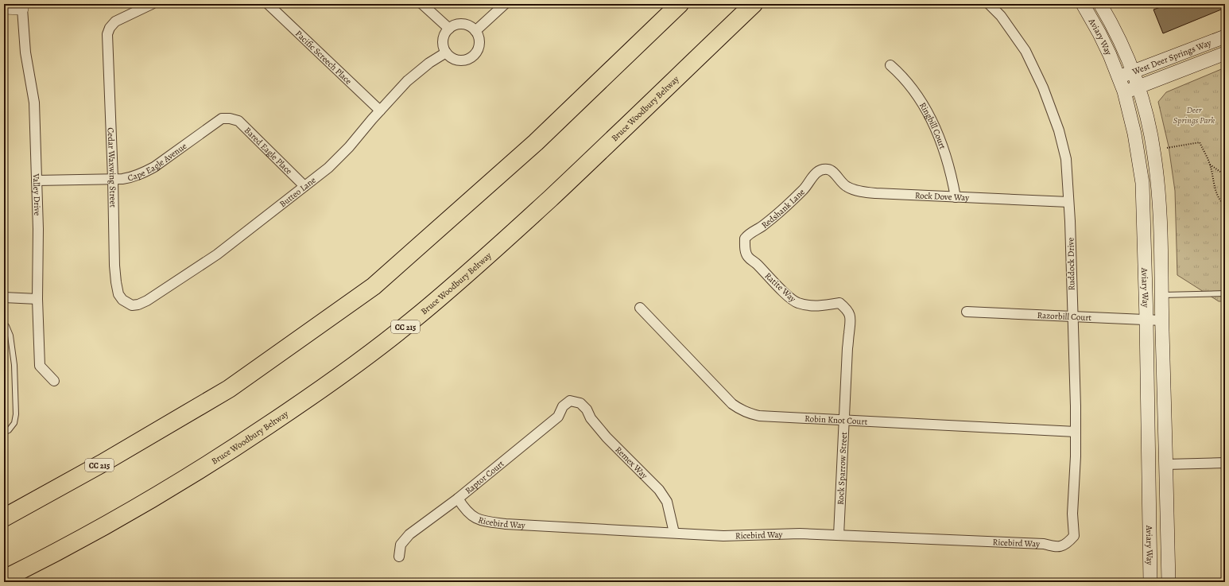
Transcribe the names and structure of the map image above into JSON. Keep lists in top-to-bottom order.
{
  "streets": {
    "highway": ["Bruce Woodbury Beltway", "CC 215"],
    "main road": ["Aviary Way", "West Deer Springs Way"],
    "street": [
      "Pacific Screech Place",
      "Ringbill Court",
      "Bared Eagle Place",
      "Cape Eagle Avenue",
      "Cedar Waxwing Street",
      "Butteo Lane",
      "Valley Drive",
      "Rock Dove Way",
      "Redshank Lane",
      "Ruddock Drive",
      "Ratite Way",
      "Razorbill Court",
      "Robin Knot Court",
      "Remex Way",
      "Rock Sparrow Street",
      "Raptor Court",
      "Ricebird Way"
    ]
  },
  "crossings": [
    ["Aviary Way", "West Deer Springs Way"],
    ["Aviary Way", "Razorbill Court"],
    ["Pacific Screech Place", "Butteo Lane"],
    ["Ringbill Court", "Rock Dove Way"],
    ["Bared Eagle Place", "Cape Eagle Avenue"],
    ["Bared Eagle Place", "Butteo Lane"],
    ["Cape Eagle Avenue", "Cedar Waxwing Street"],
    ["Cape Eagle Avenue", "Valley Drive"],
    ["Cedar Waxwing Street", "Butteo Lane"],
    ["Rock Dove Way", "Redshank Lane"],
    ["Rock Dove Way", "Ruddock Drive"],
    ["Redshank Lane", "Ratite Way"],
    ["Ruddock Drive", "Razorbill Court"],
    ["Ruddock Drive", "Robin Knot Court"],
    ["Ruddock Drive", "Ricebird Way"],
    ["Ratite Way", "Rock Sparrow Street"],
    ["Robin Knot Court", "Rock Sparrow Street"],
    ["Remex Way", "Raptor Court"],
    ["Remex Way", "Ricebird Way"],
    ["Rock Sparrow Street", "Ricebird Way"],
    ["Raptor Court", "Ricebird Way"]
  ],
  "parks": ["Deer Springs Park"]
}
